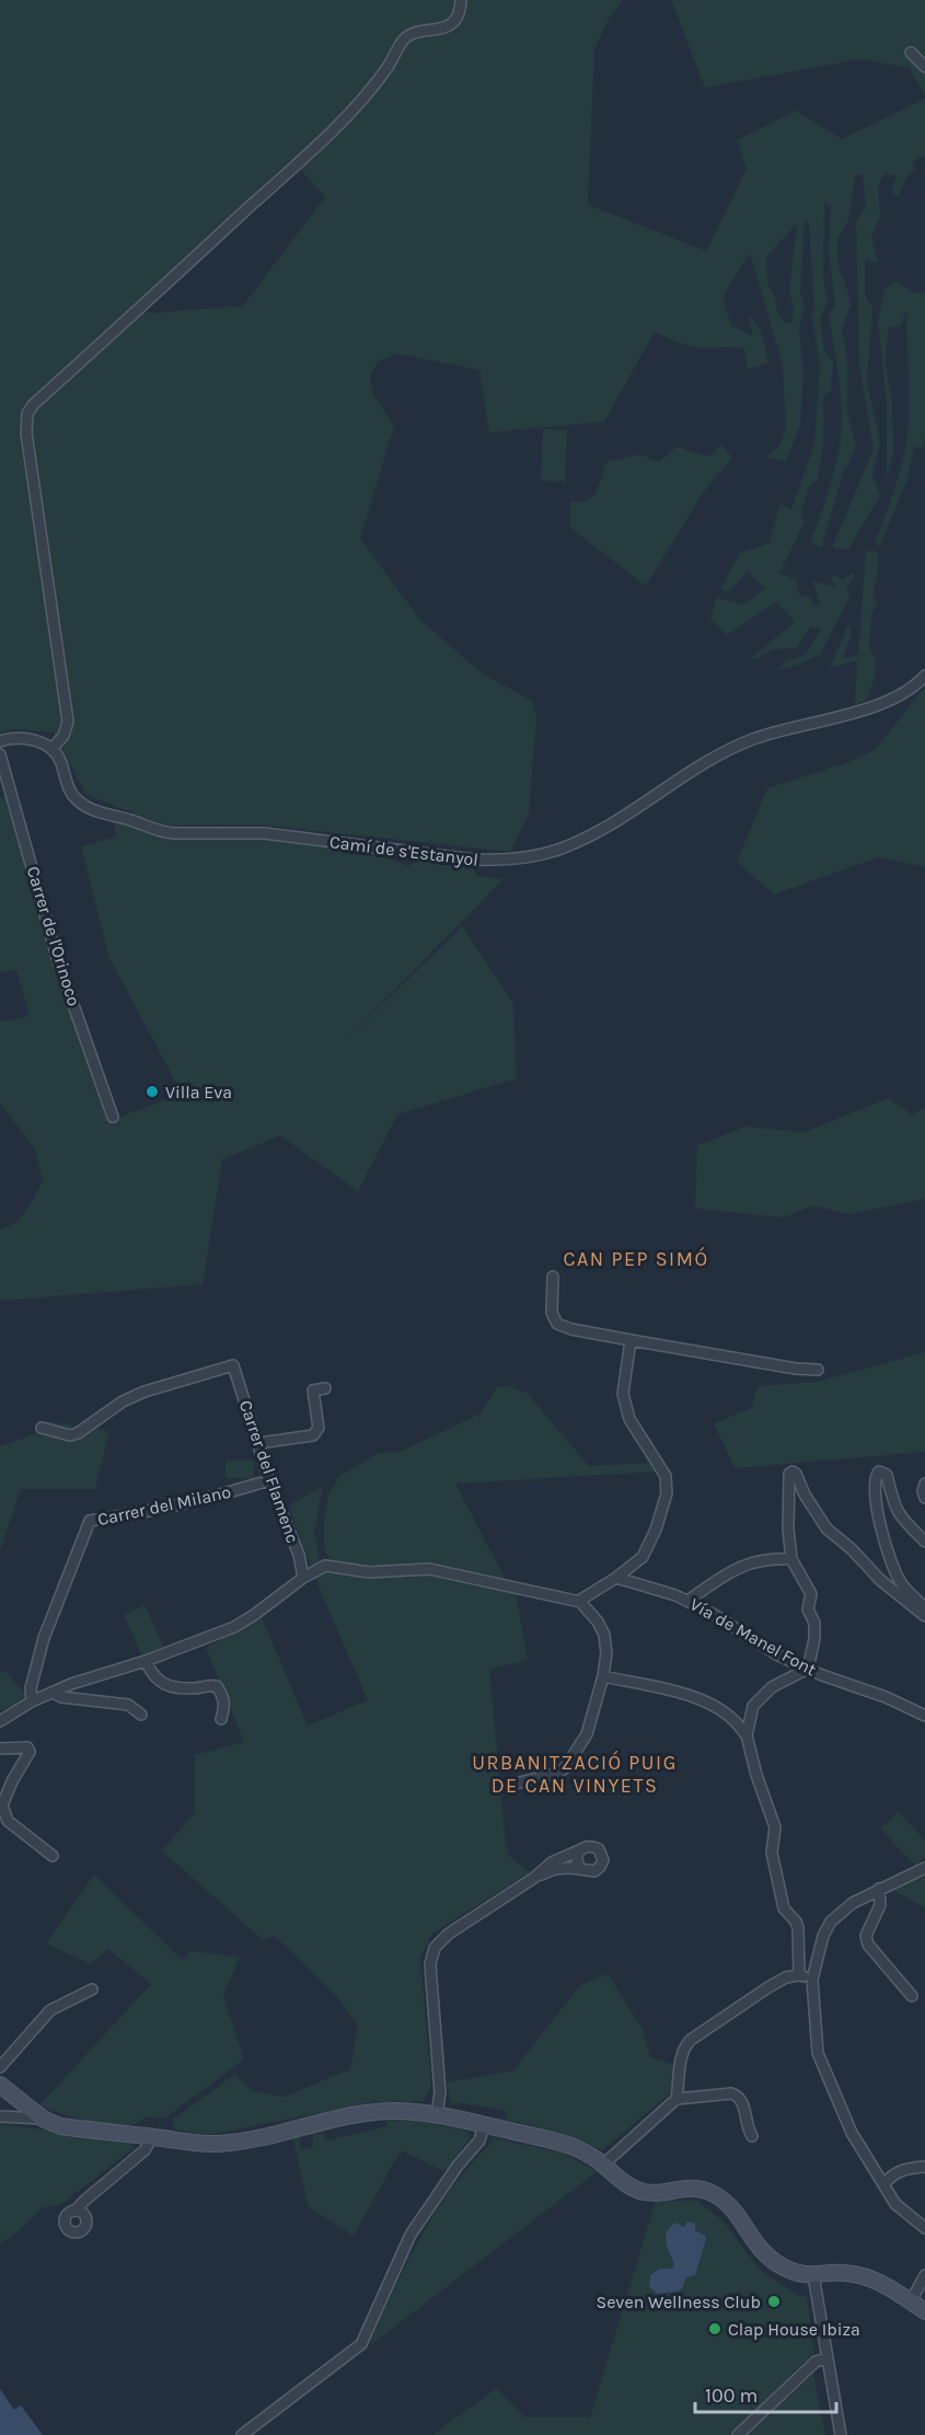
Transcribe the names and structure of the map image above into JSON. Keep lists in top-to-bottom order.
{
  "streets": {
    "street": [
      "Camí de s'Estanyol",
      "Carrer de l'Orinoco",
      "Carrer del Flamenc",
      "Carrer del Milano",
      "Vía de Manel Font"
    ]
  },
  "crossings": [
    ["Carrer del Flamenc", "Carrer del Milano"]
  ],
  "districts": ["CAN PEP SIMÓ", "URBANITZACIÓ PUIG DE CAN VINYETS"],
  "places": ["Villa Eva", "Seven Wellness Club", "Clap House Ibiza"],
  "scale_bar": "100 m"
}
